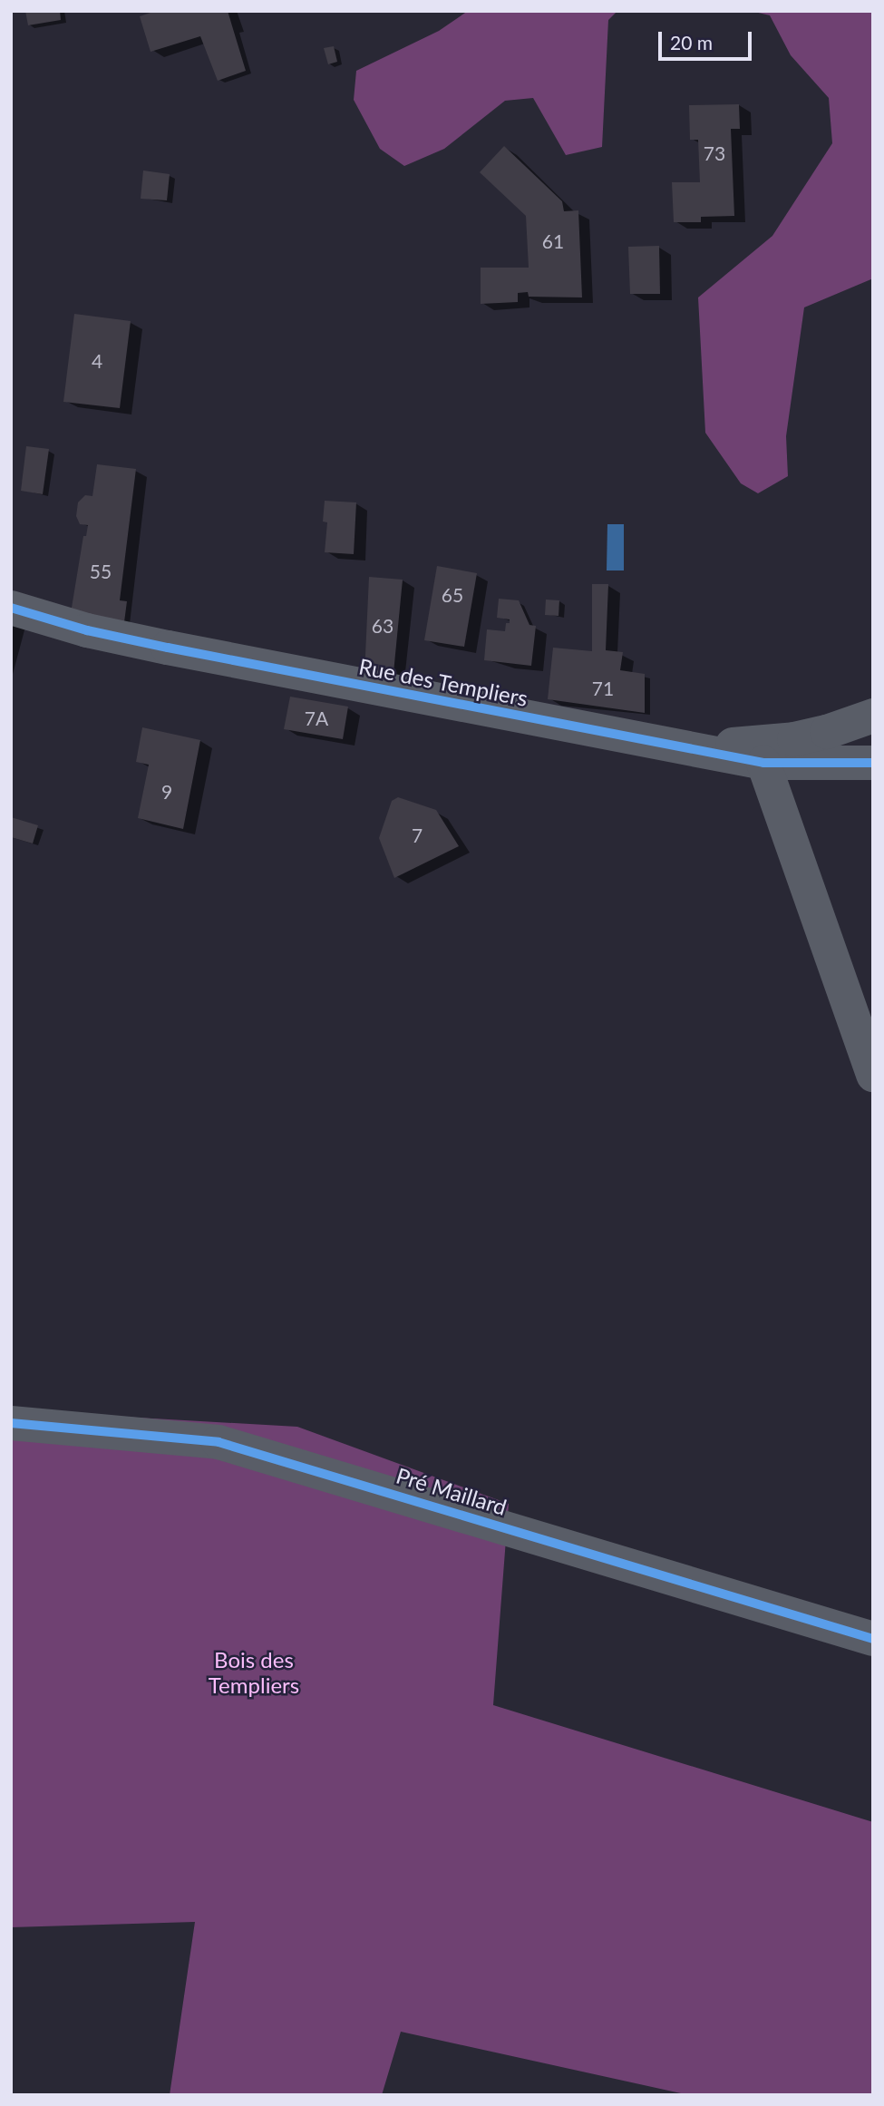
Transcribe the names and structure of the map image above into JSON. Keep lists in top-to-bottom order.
{
  "streets": {
    "street": ["Rue des Templiers", "Pré Maillard"]
  },
  "parks": ["Bois des Templiers"],
  "house_numbers": [
    "73",
    "61",
    "4",
    "55",
    "65",
    "63",
    "71",
    "7A",
    "9",
    "7"
  ],
  "scale_bar": "20 m"
}
